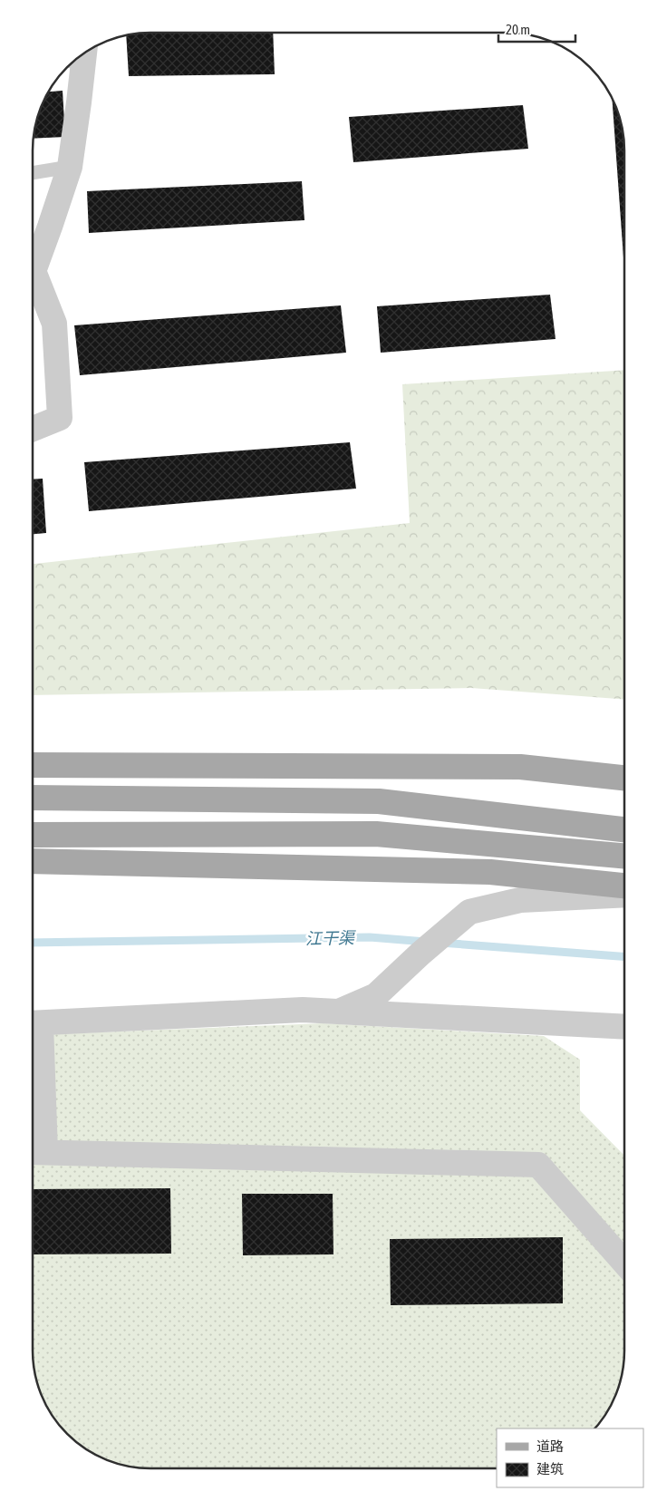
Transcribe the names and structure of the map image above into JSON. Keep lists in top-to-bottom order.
{
  "water": ["江干渠"],
  "legend": ["道路", "建筑"],
  "scale_bar": "20 m"
}
